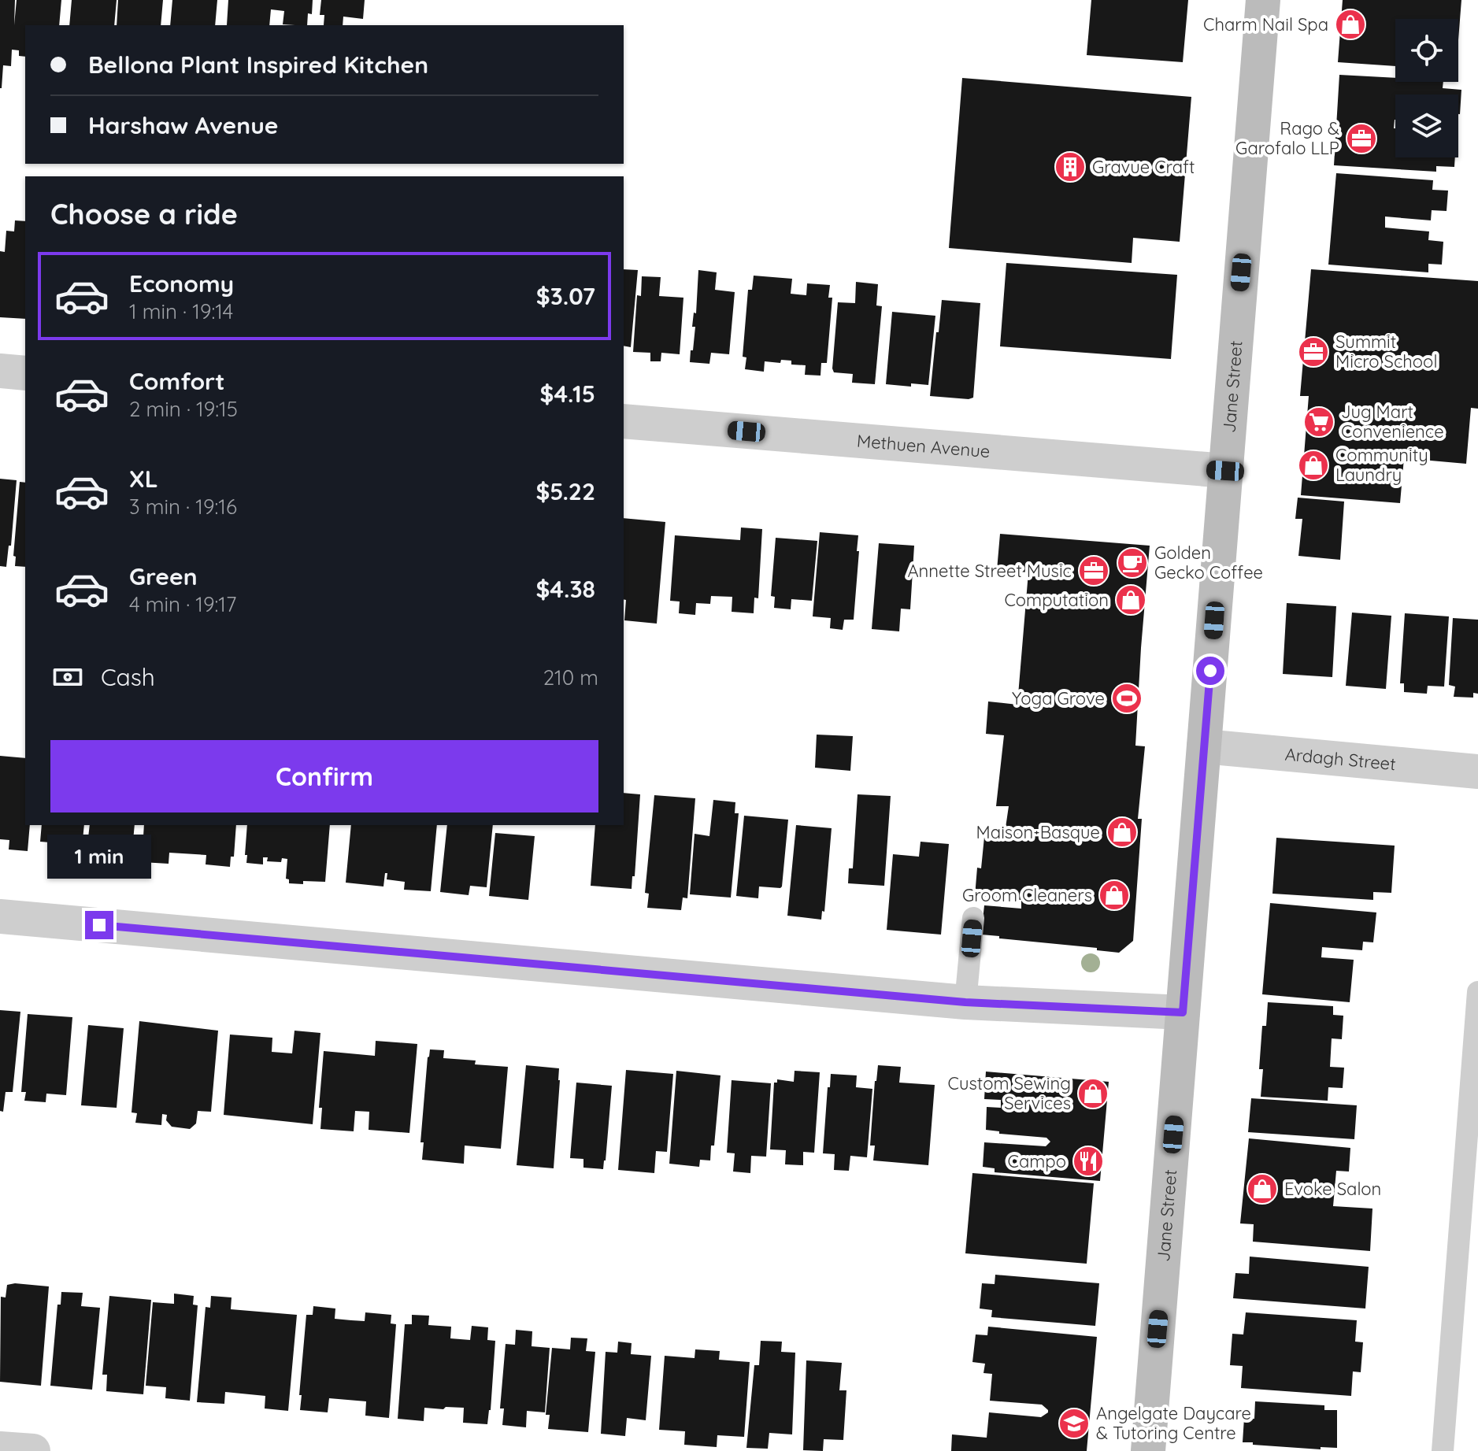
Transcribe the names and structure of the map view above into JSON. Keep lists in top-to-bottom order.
{
  "streets": {
    "main road": ["Jane Street"],
    "street": ["Methuen Avenue", "Ardagh Street"]
  },
  "crossings": [
    ["Jane Street", "Methuen Avenue"],
    ["Jane Street", "Ardagh Street"]
  ],
  "places": {
    "shop": [
      "Charm Nail Spa",
      "Community Laundry",
      "Computation",
      "Maison-Basque",
      "Groom Cleaners",
      "Custom Sewing Services",
      "Evoke Salon"
    ],
    "office": ["Rago & Garofalo LLP", "Summit Micro School", "Annette Street Music"],
    "building": ["Gravue Craft"],
    "supermarket": ["Jug Mart Convenience"],
    "cafe": ["Golden Gecko Coffee"],
    "sports": ["Yoga Grove"],
    "restaurant": ["Campo"],
    "school or university": ["Angelgate Daycare & Tutoring Centre"]
  },
  "page": {
    "banner": ["Bellona Plant Inspired Kitchen", "Harshaw Avenue"],
    "heading": "Choose a ride",
    "list": [
      {
        "name": "Economy",
        "note": "1 min · 19:14",
        "value": "$3.07"
      },
      {
        "name": "Comfort",
        "note": "2 min · 19:15",
        "value": "$4.15"
      },
      {
        "name": "XL",
        "note": "3 min · 19:16",
        "value": "$5.22"
      },
      {
        "name": "Green",
        "note": "4 min · 19:17",
        "value": "$4.38"
      }
    ],
    "pay": ["Cash", "210 m"],
    "buttons": "Confirm",
    "bubble": "1 min"
  }
}
